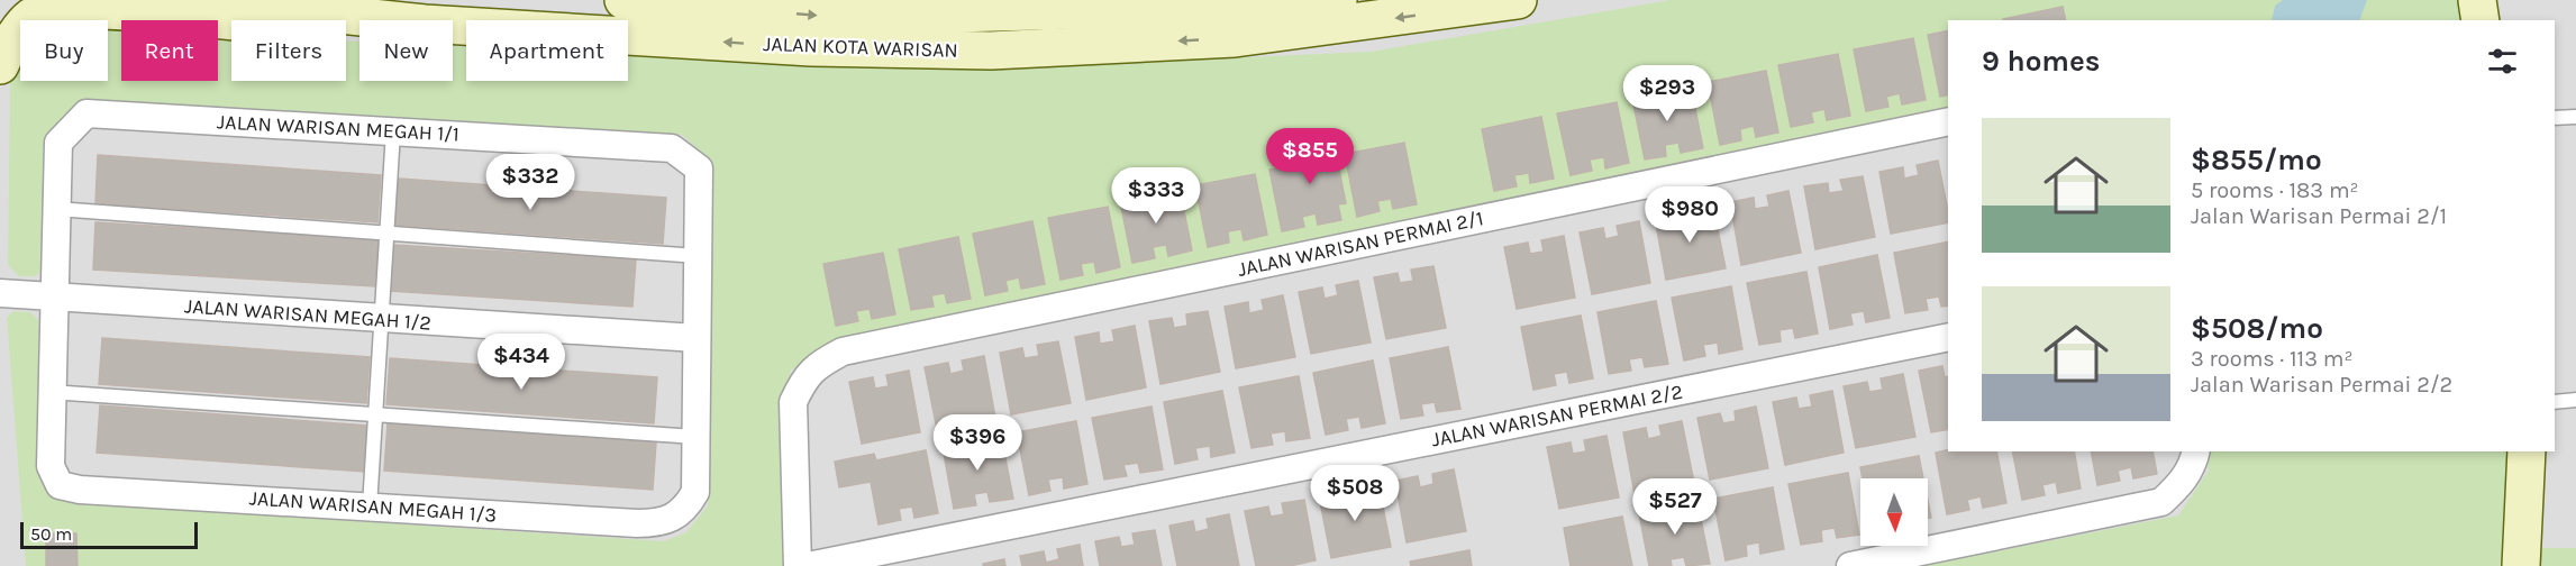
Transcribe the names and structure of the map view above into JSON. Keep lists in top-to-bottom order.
{
  "streets": {
    "street": [
      "JALAN KOTA WARISAN",
      "JALAN WARISAN MEGAH 1/1",
      "JALAN WARISAN PERMAI 2/1",
      "JALAN WARISAN MEGAH 1/2",
      "JALAN WARISAN PERMAI 2/2",
      "JALAN WARISAN MEGAH 1/3"
    ]
  },
  "scale_bar": "50 m",
  "north": "bottom",
  "page": {
    "chip": [
      "Buy",
      "Rent",
      "Filters",
      "New",
      "Apartment"
    ],
    "heading": "9 homes",
    "price": [
      "$293",
      "$855",
      "$332",
      "$333",
      "$980",
      "$434",
      "$396",
      "$508",
      "$527"
    ],
    "list": [
      {
        "name": "$855/mo",
        "note": "5 rooms · 183 m² · Jalan Warisan Permai 2/1"
      },
      {
        "name": "$508/mo",
        "note": "3 rooms · 113 m² · Jalan Warisan Permai 2/2"
      }
    ],
    "scale": "50 m"
  }
}
